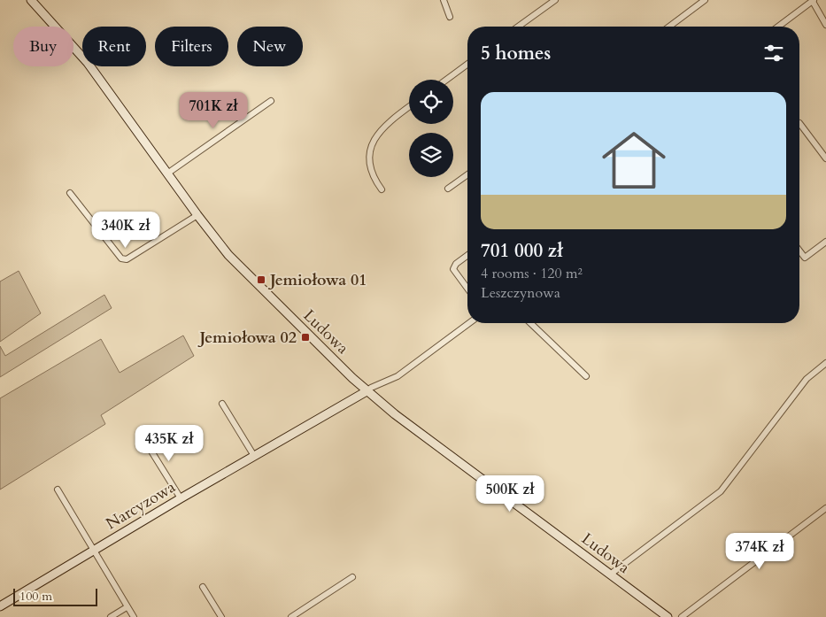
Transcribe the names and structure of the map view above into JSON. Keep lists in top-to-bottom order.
{
  "streets": {
    "main road": ["Ludowa", "Narcyzowa"]
  },
  "crossings": [
    ["Ludowa", "Narcyzowa"]
  ],
  "places": {
    "transit": ["Jemiołowa 01", "Jemiołowa 02"]
  },
  "scale_bar": "100 m",
  "page": {
    "chip": [
      "Buy",
      "Rent",
      "Filters",
      "New"
    ],
    "heading": "5 homes",
    "list": [
      {
        "name": "701 000 zł",
        "note": "4 rooms · 120 m² · Leszczynowa"
      }
    ],
    "price": [
      "701K zł",
      "340K zł",
      "435K zł",
      "500K zł",
      "374K zł"
    ],
    "scale": "100 m"
  }
}
